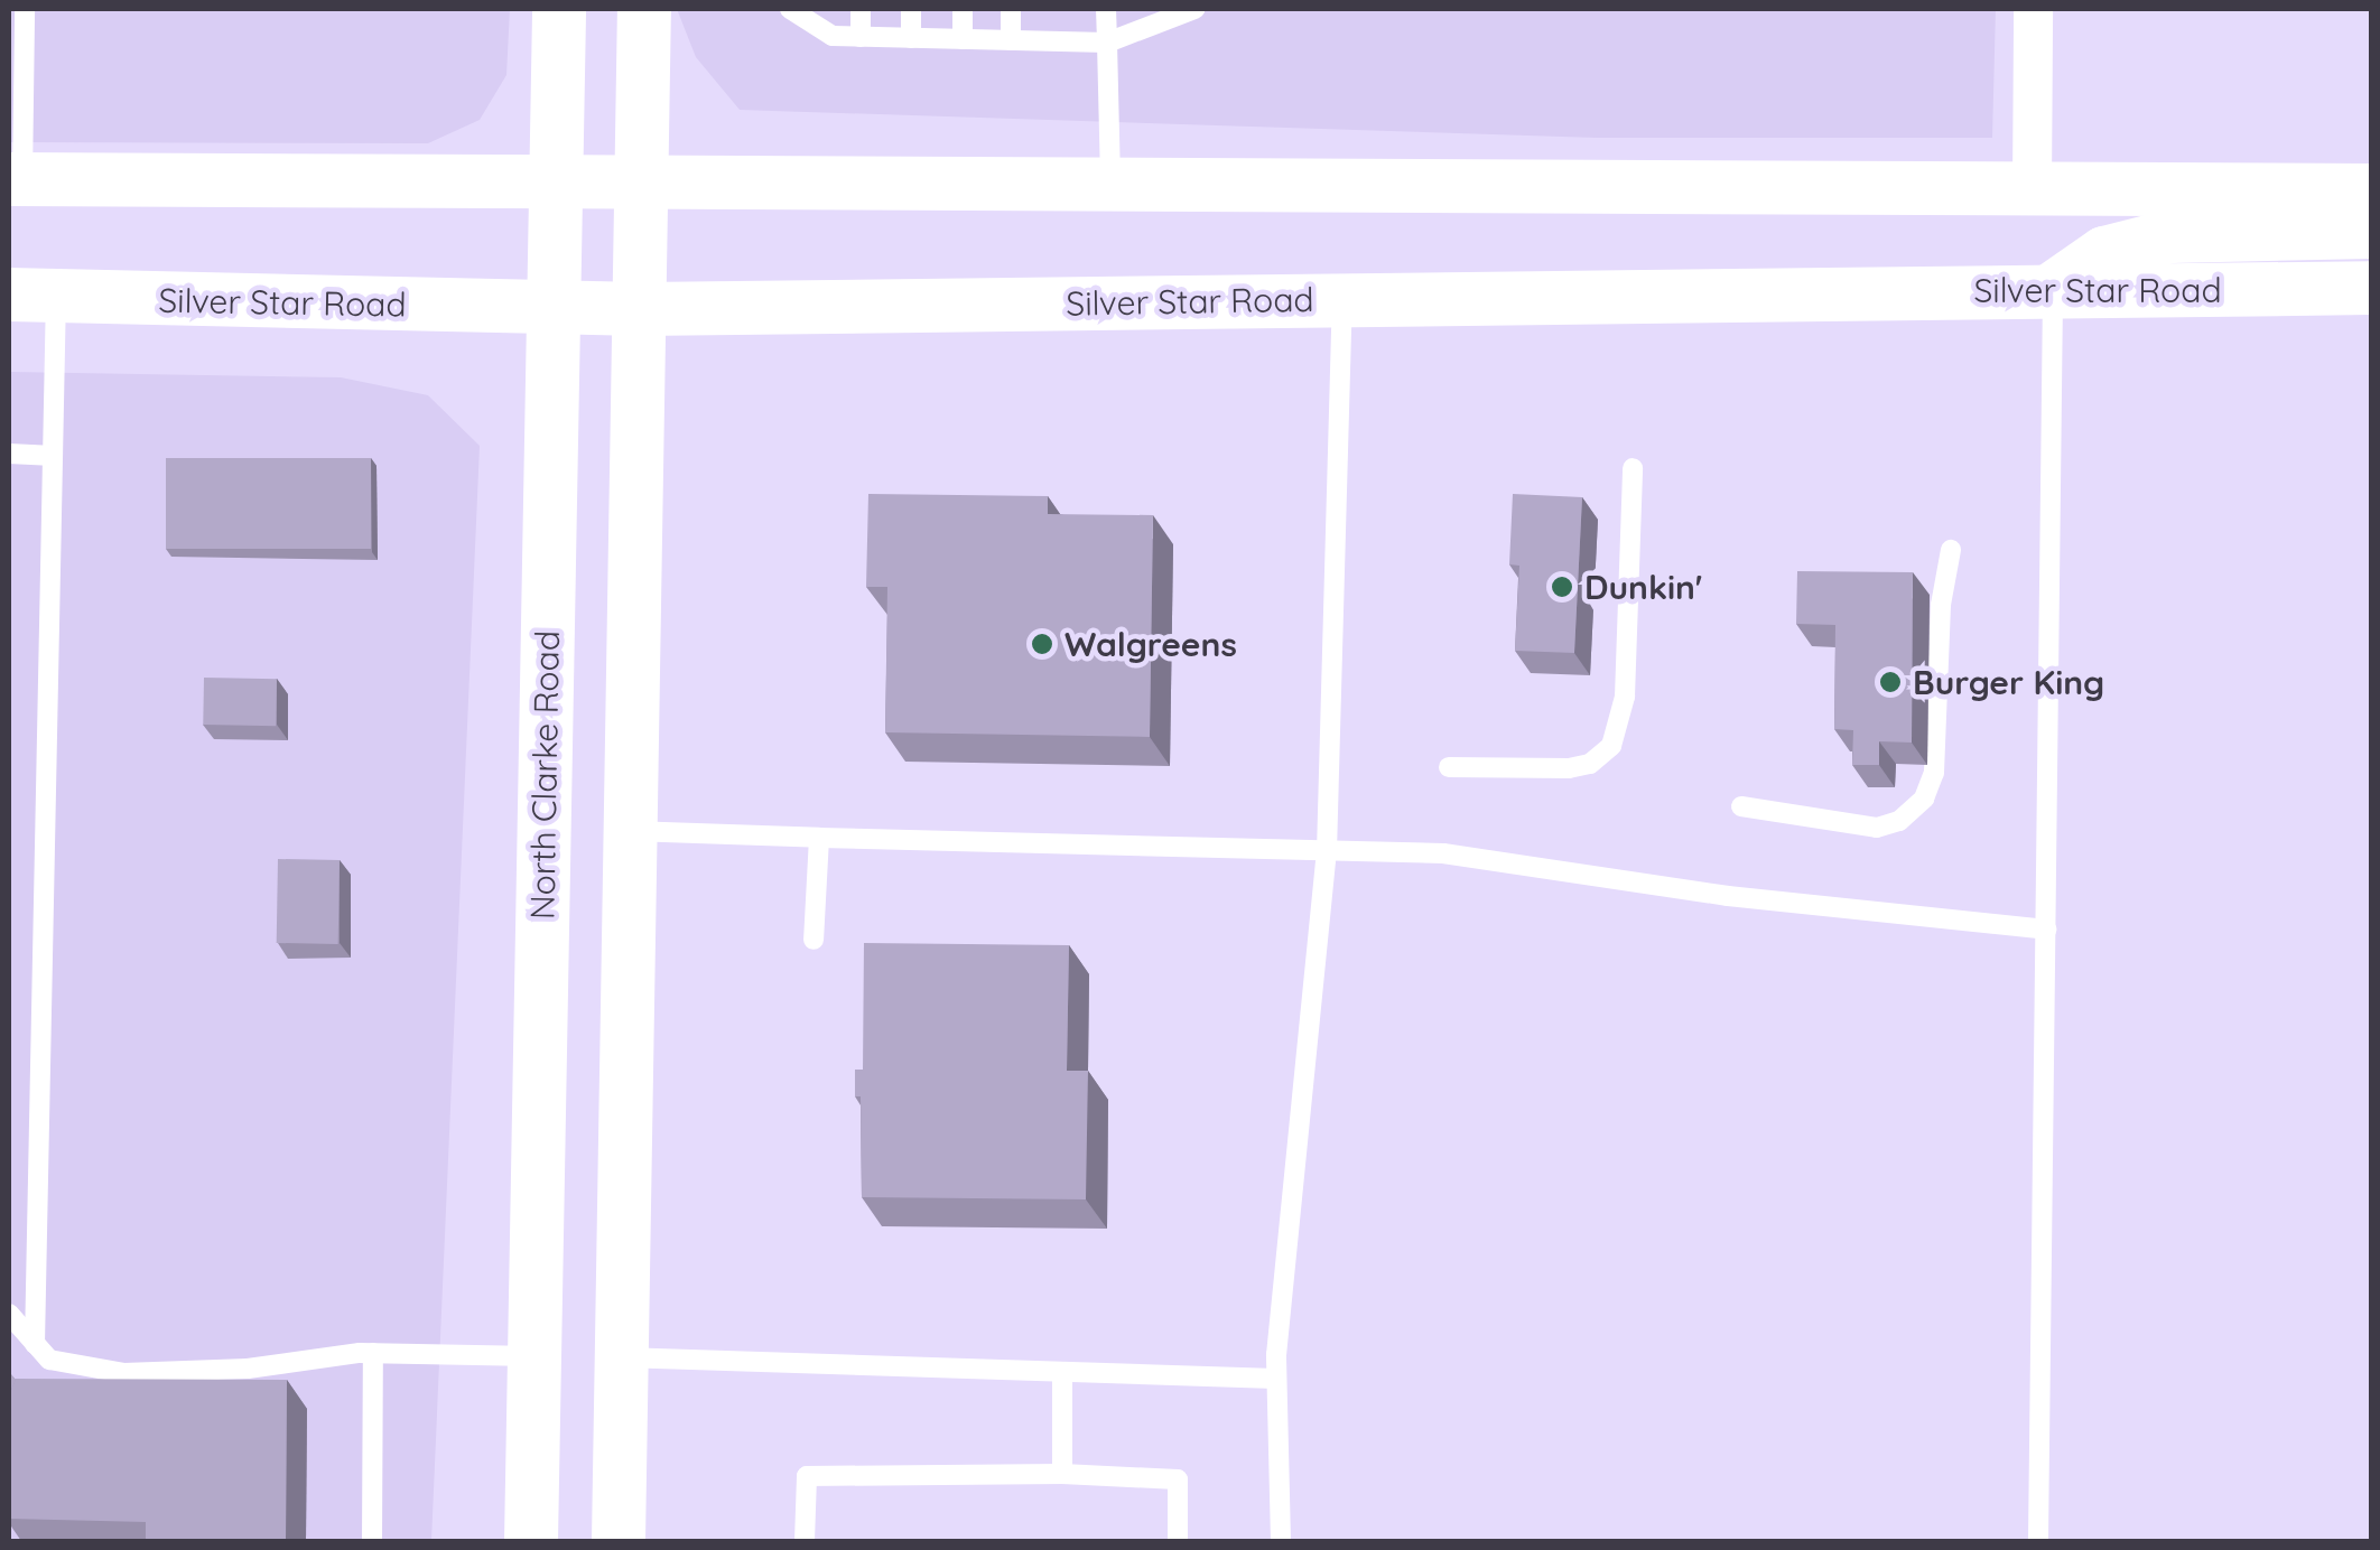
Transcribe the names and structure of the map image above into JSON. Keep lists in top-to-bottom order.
{
  "streets": {
    "main road": ["Silver Star Road", "North Clarke Road"]
  },
  "crossings": [
    ["Silver Star Road", "North Clarke Road"]
  ],
  "places": ["Dunkin'", "Walgreens", "Burger King"]
}
